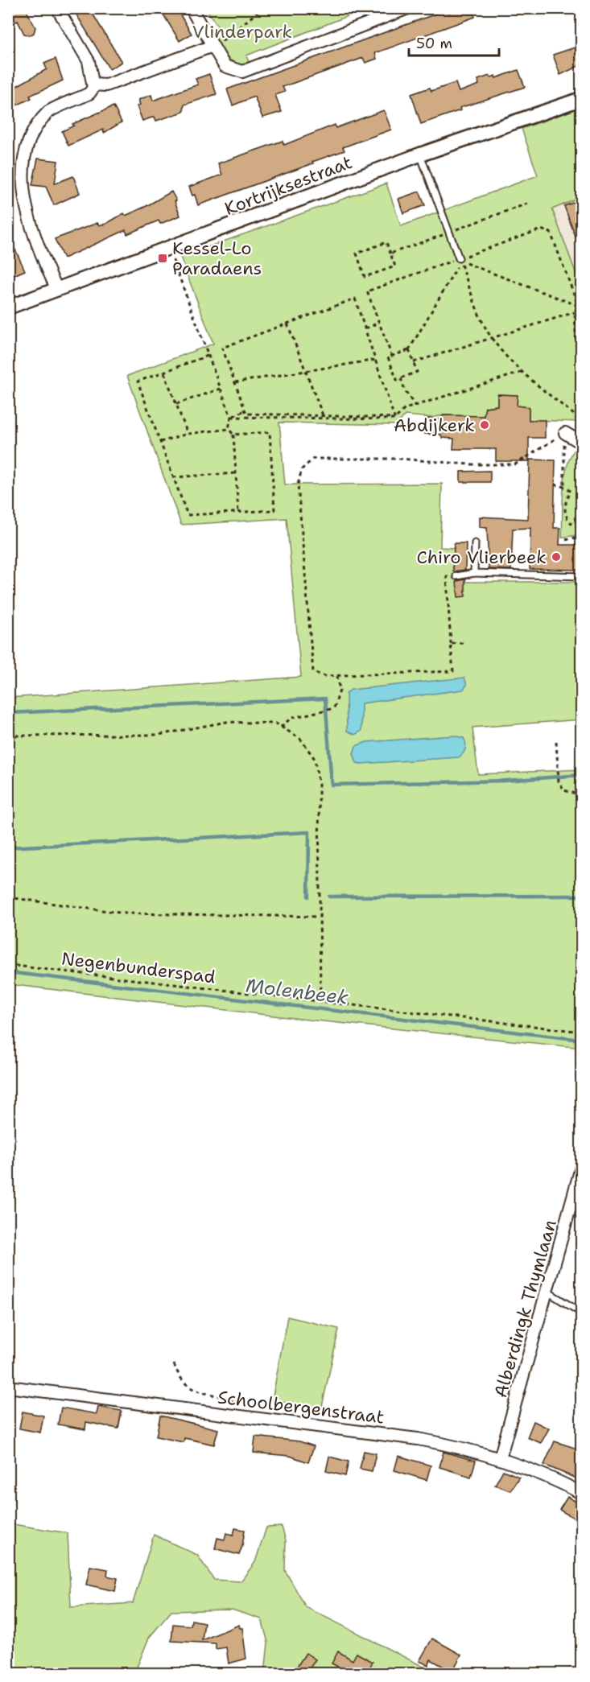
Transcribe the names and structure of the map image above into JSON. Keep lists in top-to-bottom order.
{
  "streets": {
    "street": ["Kortrijksestraat", "Alberdingk Thymlaan", "Schoolbergenstraat"],
    "path": ["Negenbunderspad"]
  },
  "crossings": [
    ["Alberdingk Thymlaan", "Schoolbergenstraat"]
  ],
  "water": ["Molenbeek"],
  "parks": ["Vlinderpark"],
  "places": {
    "transit": ["Kessel-Lo Paradaens"],
    "other": ["Abdijkerk", "Chiro Vlierbeek"]
  },
  "scale_bar": "50 m"
}
